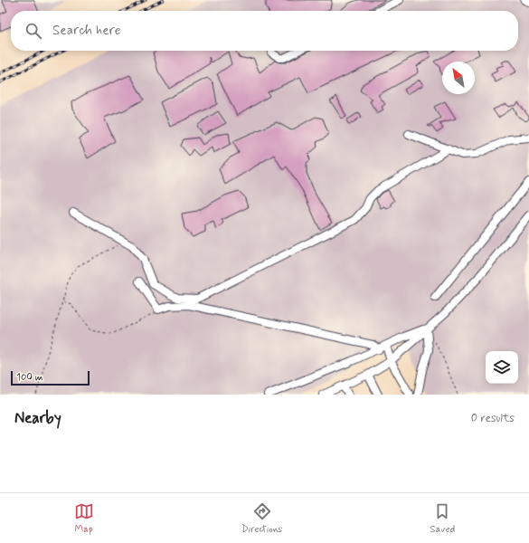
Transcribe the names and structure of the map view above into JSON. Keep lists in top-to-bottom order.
{
  "scale_bar": "100 m",
  "north": "top left",
  "page": {
    "search": "Search here",
    "scale": "100 m",
    "heading": ["Nearby", "0 results"],
    "nav": ["Map", "Directions", "Saved"]
  }
}
